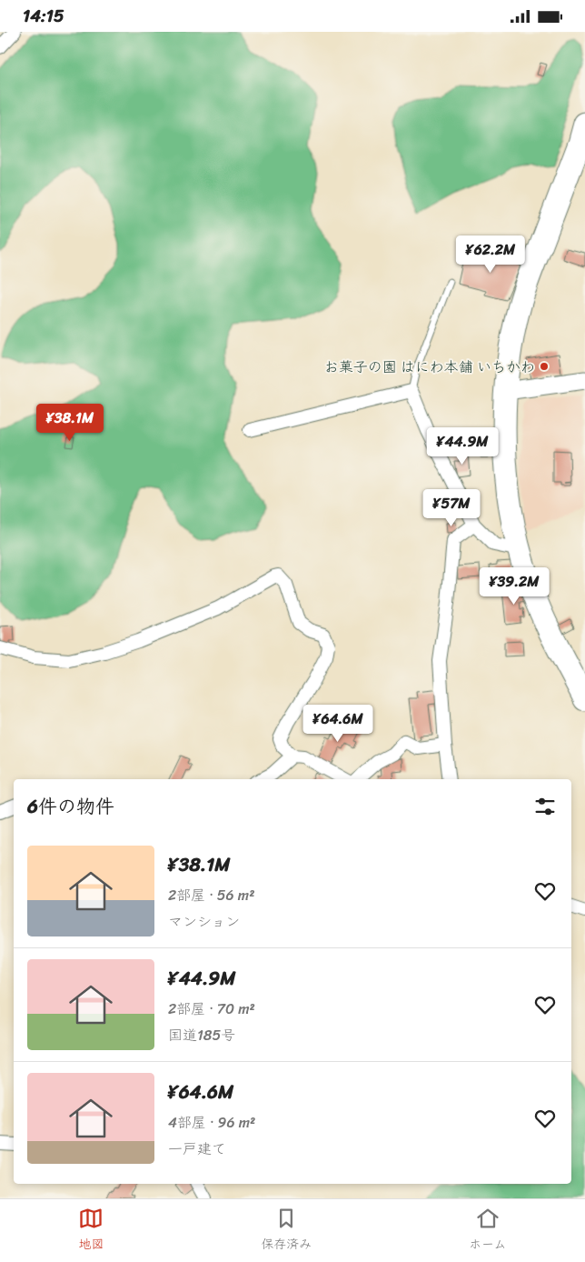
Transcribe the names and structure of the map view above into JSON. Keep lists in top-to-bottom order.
{
  "places": ["お菓子の園 はにわ本舗 いちかわ"],
  "page": {
    "status": "14:15",
    "price": [
      "¥62.2M",
      "¥38.1M",
      "¥44.9M",
      "¥57M",
      "¥39.2M",
      "¥64.6M"
    ],
    "heading": "6件の物件",
    "list": [
      {
        "name": "¥38.1M",
        "note": "2部屋 · 56 m² · マンション"
      },
      {
        "name": "¥44.9M",
        "note": "2部屋 · 70 m² · 国道185号"
      },
      {
        "name": "¥64.6M",
        "note": "4部屋 · 96 m² · 一戸建て"
      }
    ],
    "tabs": ["地図", "保存済み", "ホーム"]
  }
}
